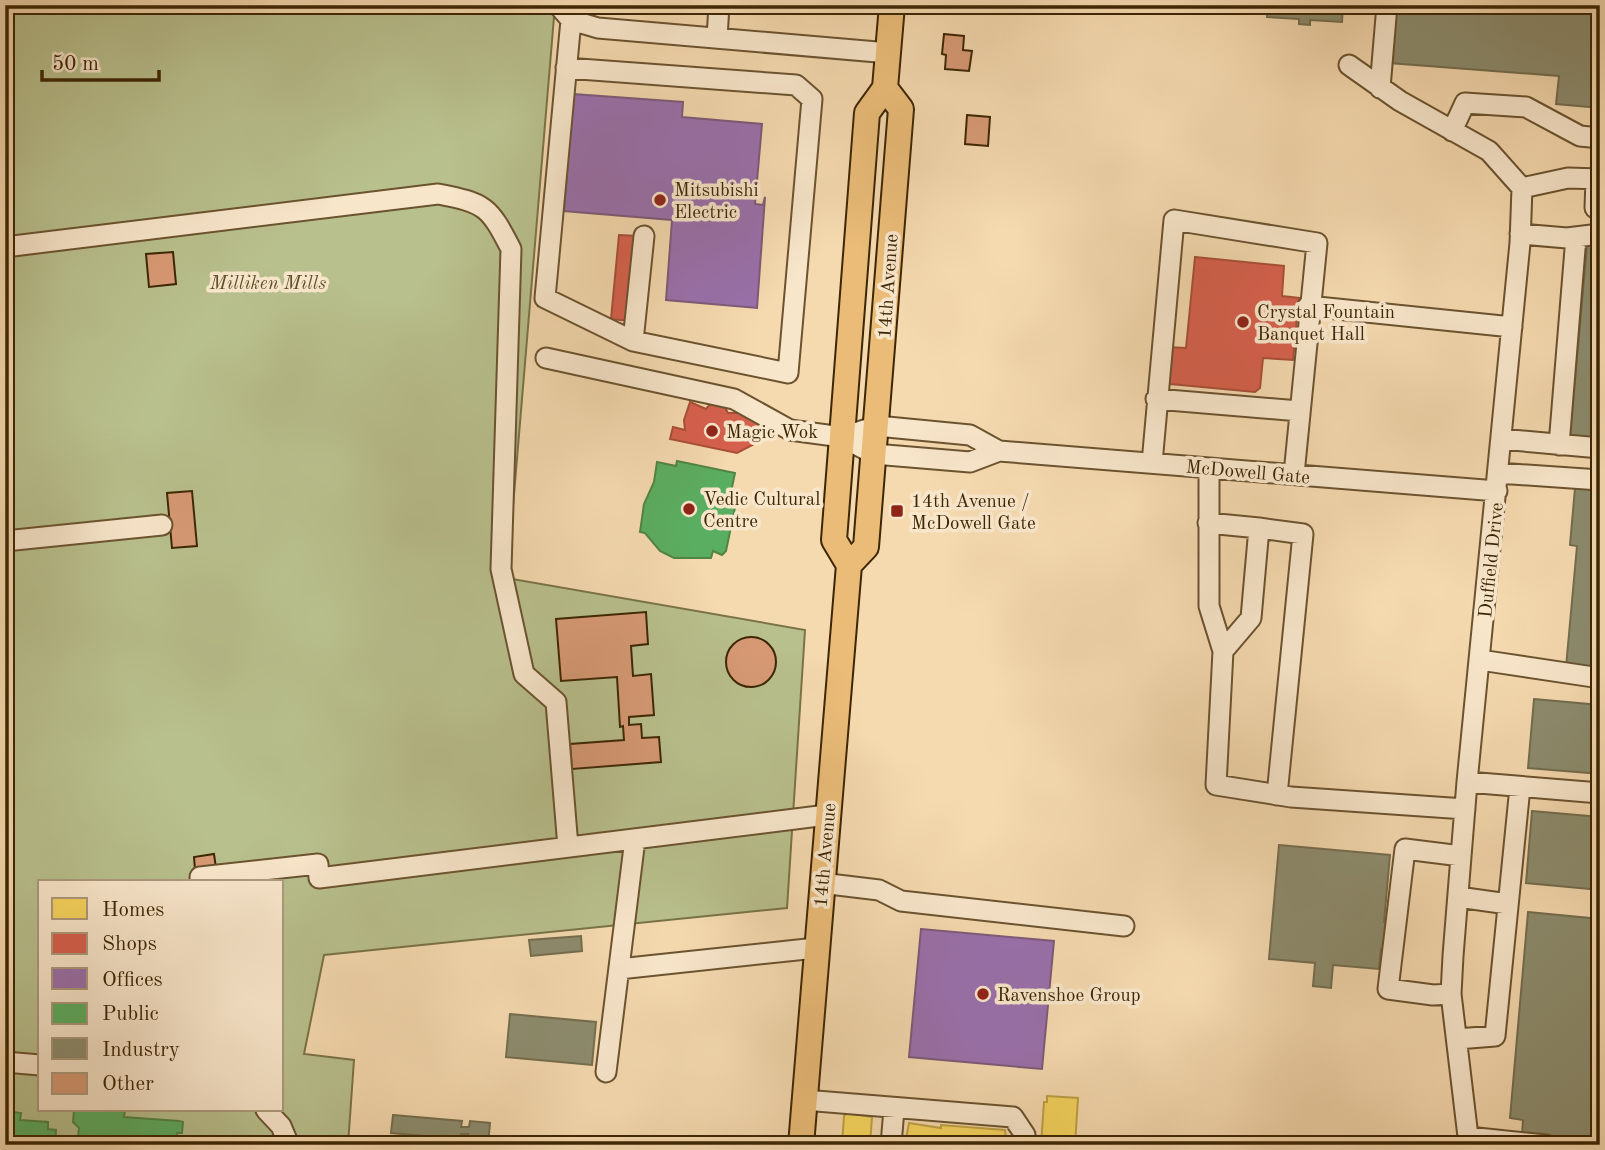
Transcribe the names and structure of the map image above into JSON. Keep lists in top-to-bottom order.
{
  "streets": {
    "main road": ["14th Avenue"],
    "street": ["McDowell Gate", "Duffield Drive"]
  },
  "crossings": [
    ["14th Avenue", "McDowell Gate"],
    ["McDowell Gate", "Duffield Drive"]
  ],
  "parks": ["Milliken Mills"],
  "places": {
    "other": [
      "Mitsubishi Electric",
      "Crystal Fountain Banquet Hall",
      "Magic Wok",
      "Vedic Cultural Centre",
      "Ravenshoe Group"
    ],
    "transit": ["14th Avenue / McDowell Gate"]
  },
  "legend": [
    "Homes",
    "Shops",
    "Offices",
    "Public",
    "Industry",
    "Other"
  ],
  "scale_bar": "50 m"
}
